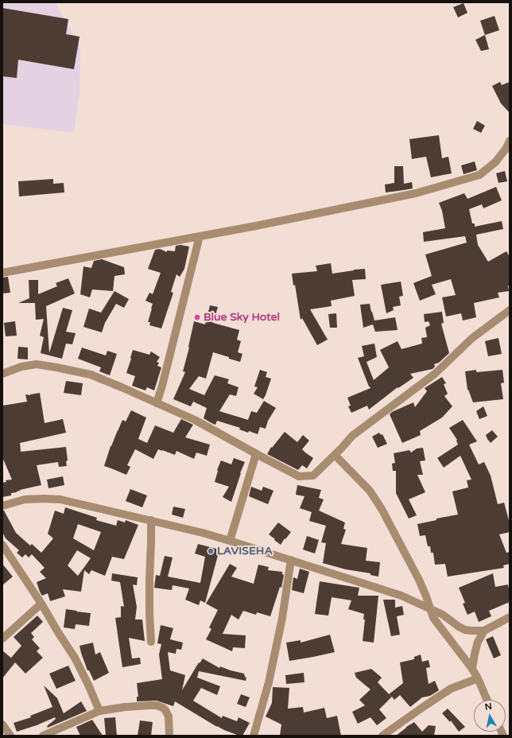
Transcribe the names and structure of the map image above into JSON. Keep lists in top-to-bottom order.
{
  "places": ["Blue Sky Hotel", "LAVISEHA"],
  "north": "top"
}
